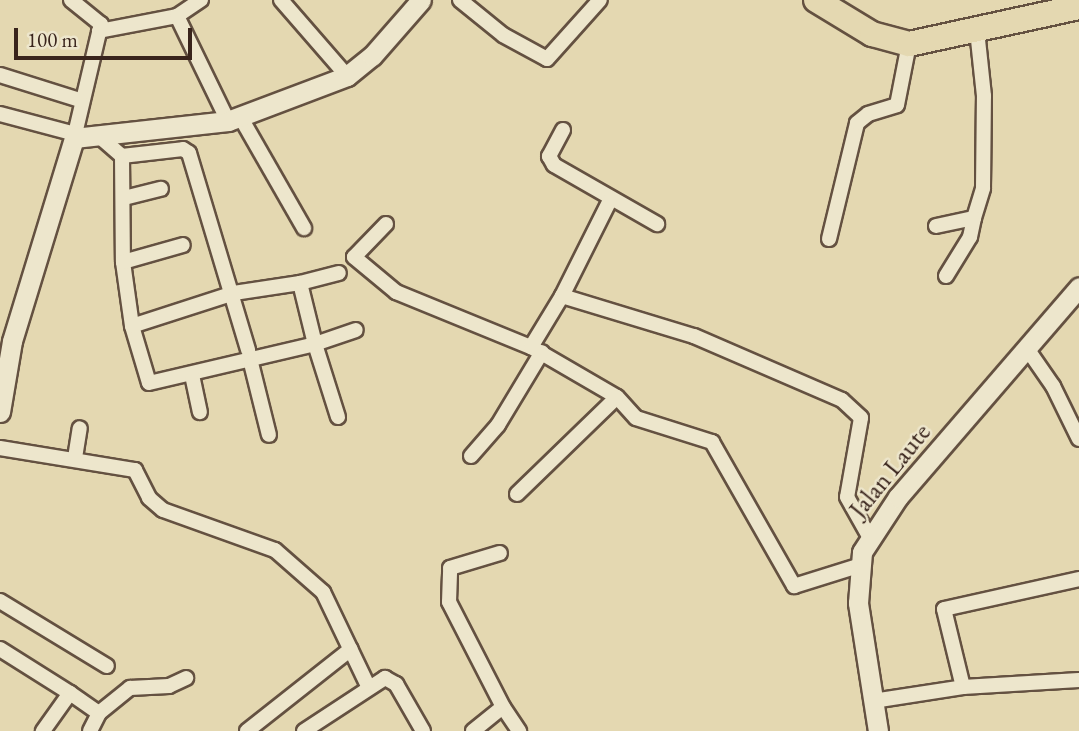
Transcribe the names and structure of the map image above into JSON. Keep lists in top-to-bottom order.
{
  "streets": {
    "street": ["Jalan Laute"]
  },
  "scale_bar": "100 m"
}
